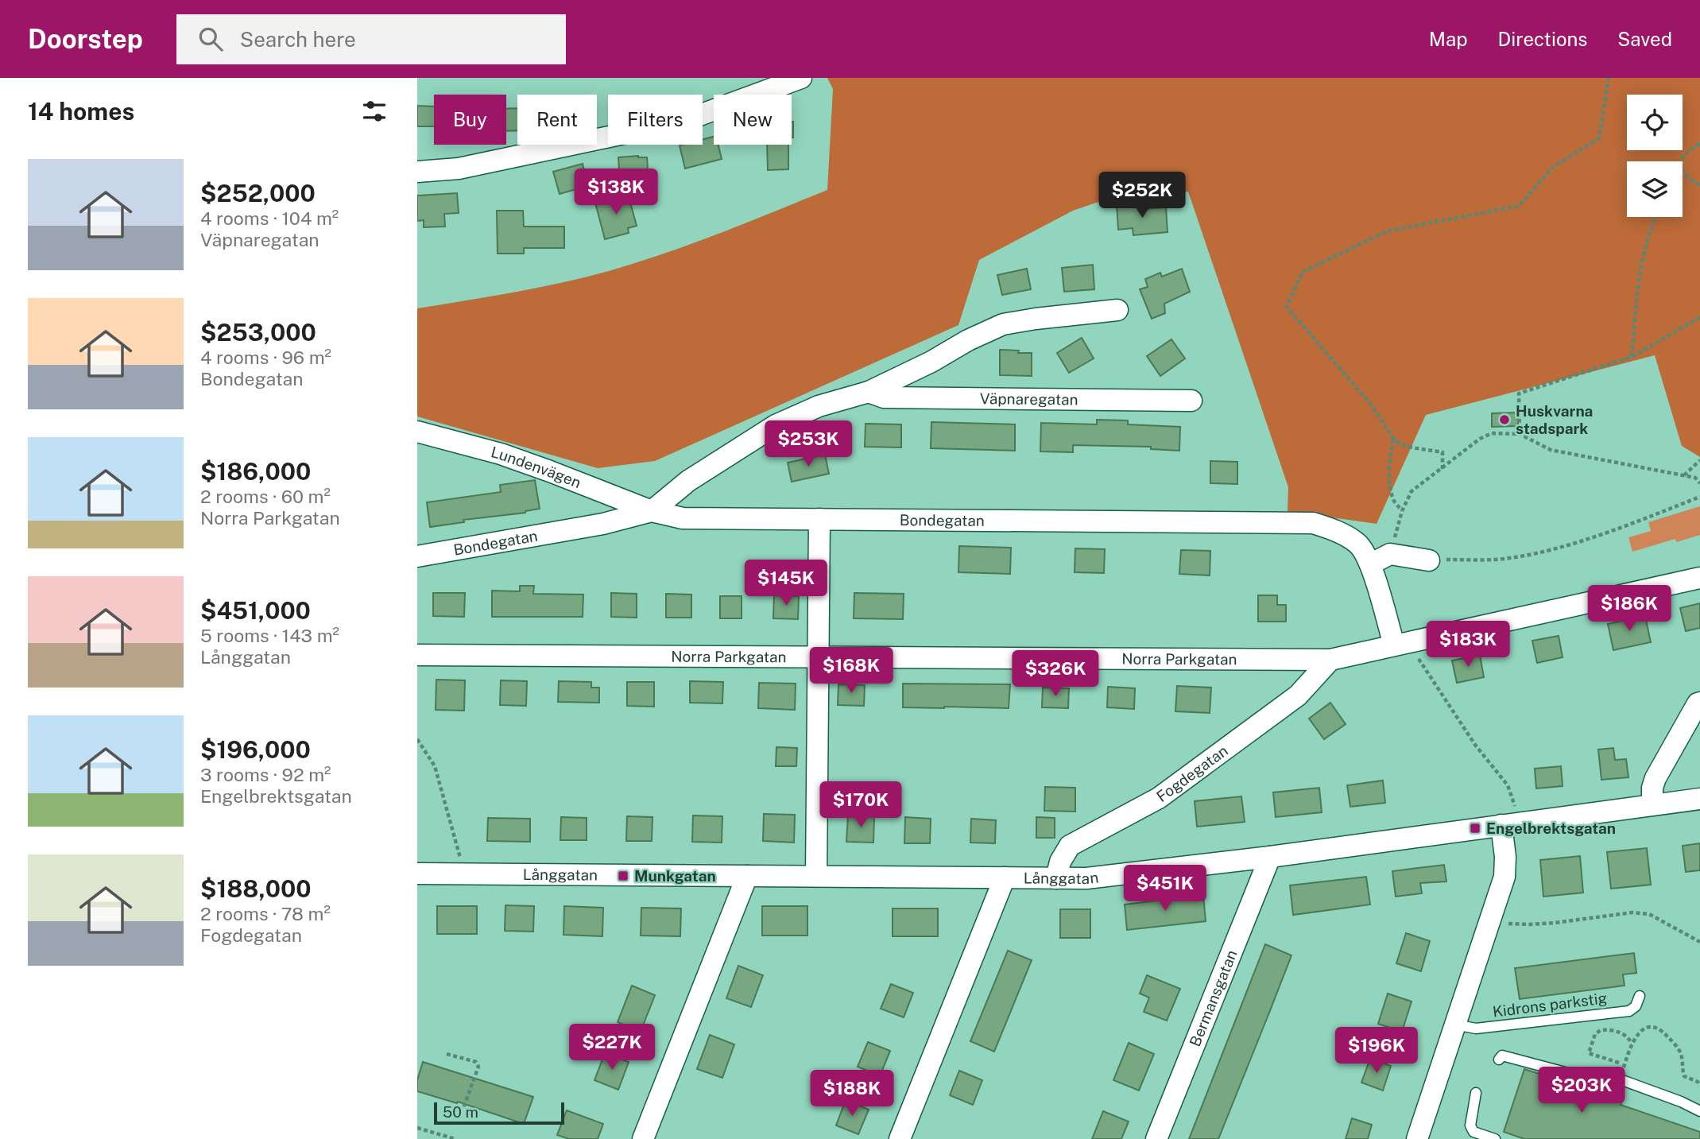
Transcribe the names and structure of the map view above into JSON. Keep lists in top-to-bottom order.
{
  "streets": {
    "street": [
      "Väpnaregatan",
      "Lundenvägen",
      "Bondegatan",
      "Norra Parkgatan",
      "Fogdegatan",
      "Långgatan",
      "Bermansgatan"
    ],
    "lane": ["Kidrons parkstig"]
  },
  "crossings": [
    ["Väpnaregatan", "Lundenvägen"],
    ["Väpnaregatan", "Bondegatan"],
    ["Lundenvägen", "Bondegatan"],
    ["Bondegatan", "Norra Parkgatan"],
    ["Norra Parkgatan", "Fogdegatan"],
    ["Fogdegatan", "Långgatan"],
    ["Långgatan", "Bermansgatan"]
  ],
  "places": {
    "other": ["Huskvarna stadspark"],
    "transit": ["Engelbrektsgatan", "Munkgatan"]
  },
  "scale_bar": "50 m",
  "page": {
    "header": "Doorstep",
    "search": "Search here",
    "nav": ["Map", "Directions", "Saved"],
    "heading": "14 homes",
    "chip": [
      "Buy",
      "Rent",
      "Filters",
      "New"
    ],
    "list": [
      {
        "name": "$252,000",
        "note": "4 rooms · 104 m² · Väpnaregatan"
      },
      {
        "name": "$253,000",
        "note": "4 rooms · 96 m² · Bondegatan"
      },
      {
        "name": "$186,000",
        "note": "2 rooms · 60 m² · Norra Parkgatan"
      },
      {
        "name": "$451,000",
        "note": "5 rooms · 143 m² · Långgatan"
      },
      {
        "name": "$196,000",
        "note": "3 rooms · 92 m² · Engelbrektsgatan"
      },
      {
        "name": "$188,000",
        "note": "2 rooms · 78 m² · Fogdegatan"
      }
    ],
    "price": [
      "$138K",
      "$252K",
      "$253K",
      "$145K",
      "$186K",
      "$183K",
      "$168K",
      "$326K",
      "$170K",
      "$451K",
      "$227K",
      "$196K",
      "$203K",
      "$188K"
    ],
    "scale": "50 m"
  }
}
